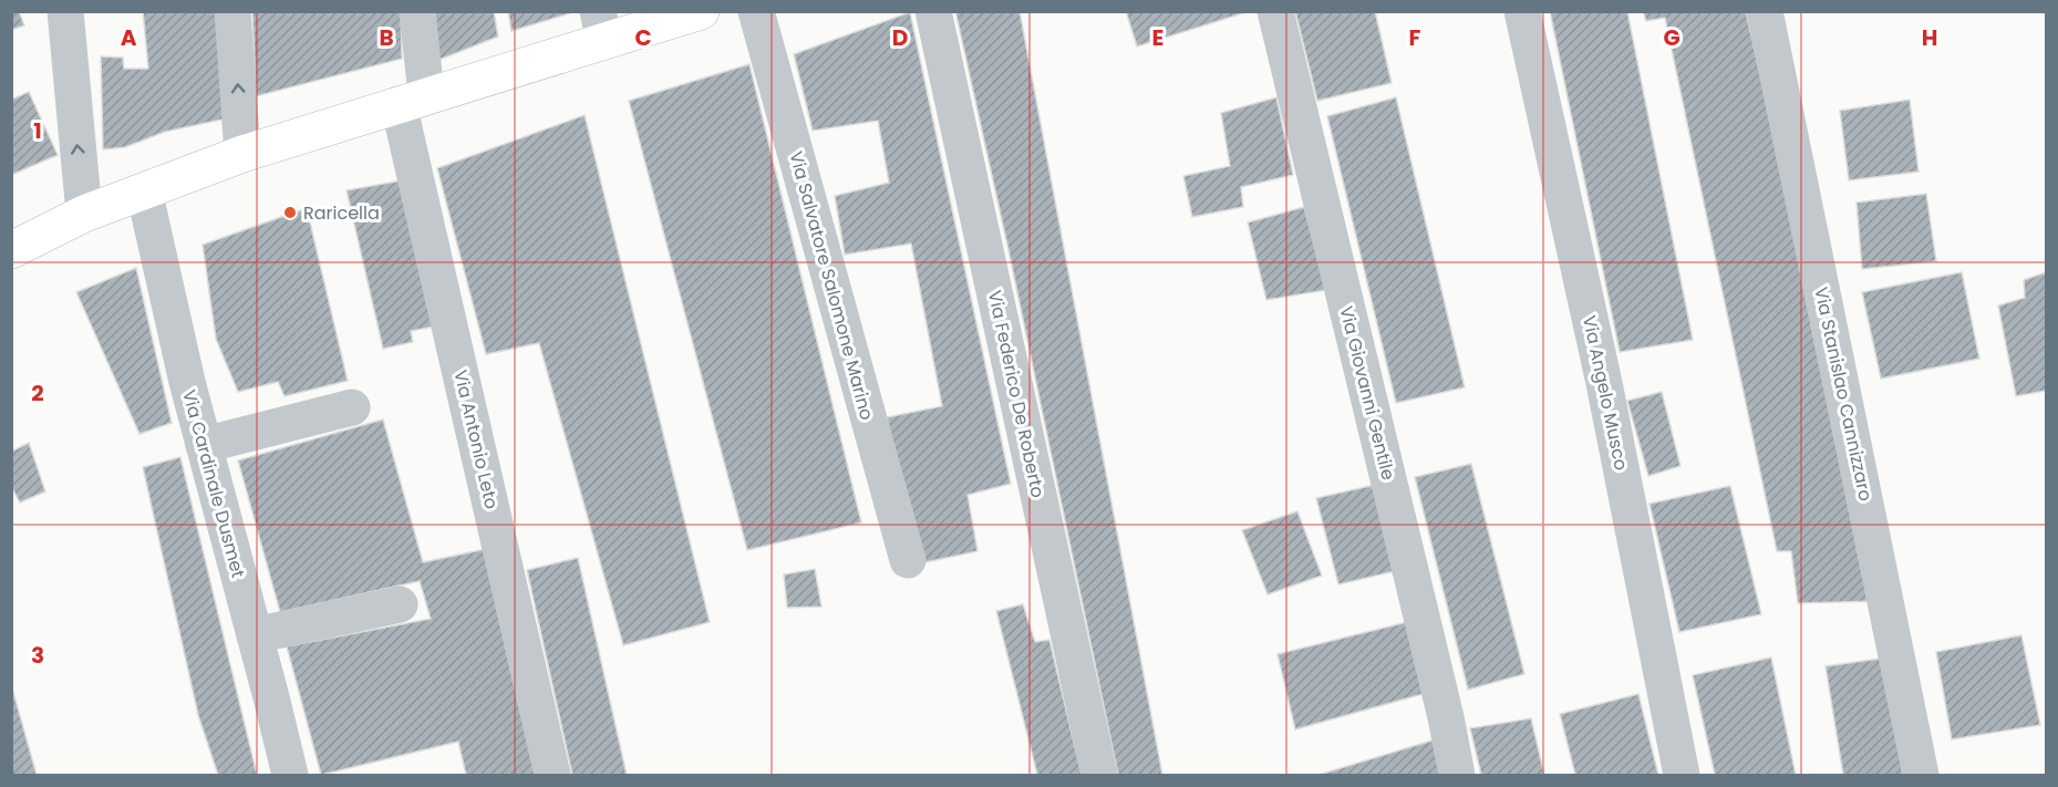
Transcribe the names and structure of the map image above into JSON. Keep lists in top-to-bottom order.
{
  "streets": {
    "street": [
      "Via Salvatore Salomone Marino",
      "Via Giovanni Gentile",
      "Via Angelo Musco",
      "Via Federico De Roberto",
      "Via Stanislao Cannizzaro",
      "Via Antonio Leto",
      "Via Cardinale Dusmet"
    ]
  },
  "places": ["Raricella"],
  "grid": {
    "columns": [
      "A",
      "B",
      "C",
      "D",
      "E",
      "F",
      "G",
      "H"
    ],
    "rows": ["1", "2", "3"]
  }
}
